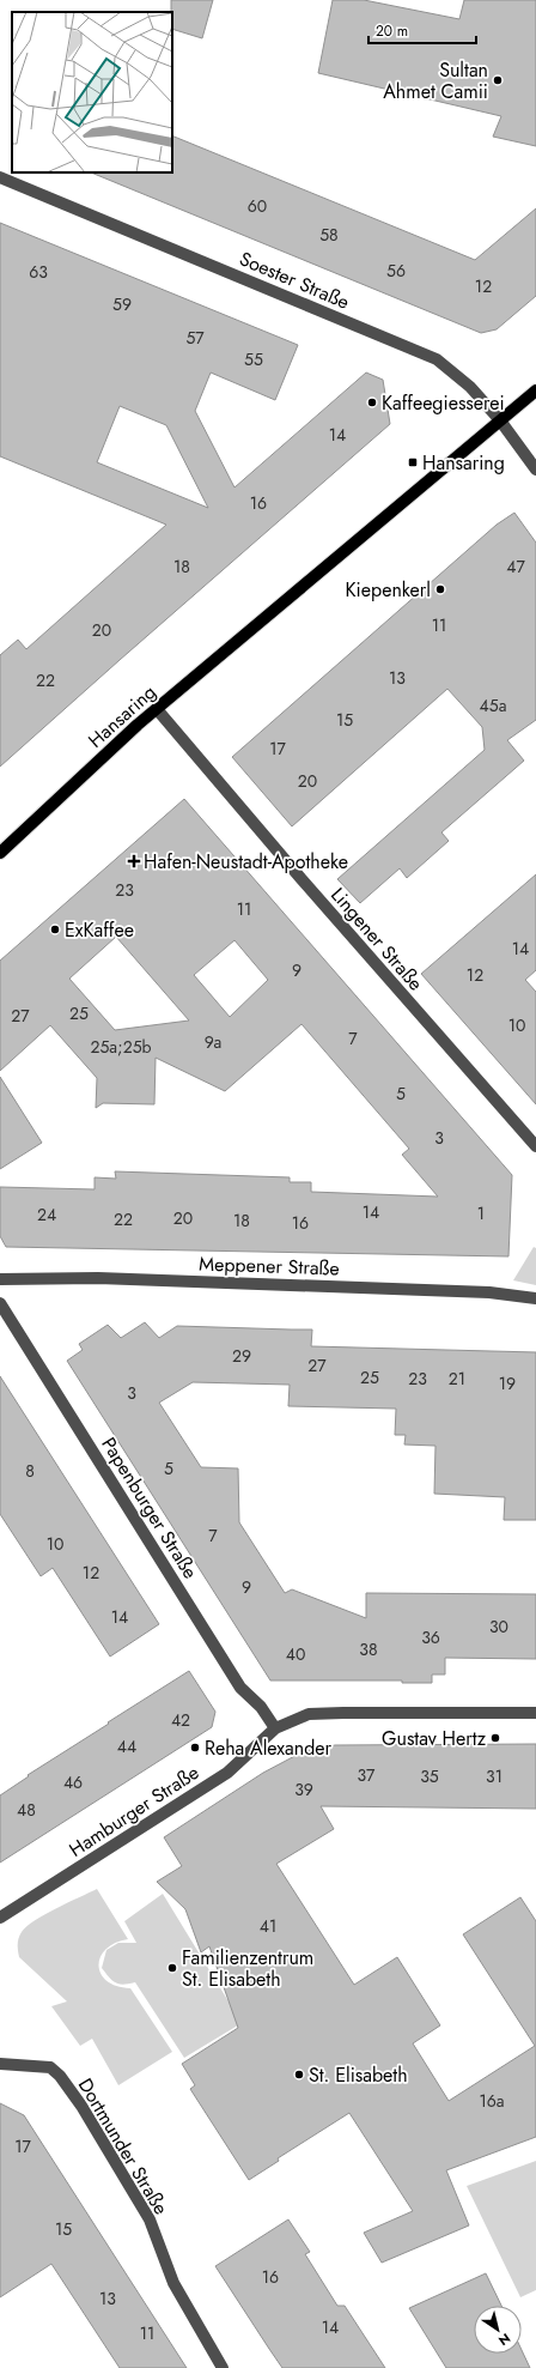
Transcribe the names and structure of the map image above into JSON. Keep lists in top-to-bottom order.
{
  "streets": {
    "main road": ["Hansaring"],
    "street": [
      "Soester Straße",
      "Lingener Straße",
      "Meppener Straße",
      "Papenburger Straße",
      "Hamburger Straße",
      "Dortmunder Straße"
    ]
  },
  "crossings": [
    ["Soester Straße", "Hansaring"],
    ["Hansaring", "Lingener Straße"],
    ["Papenburger Straße", "Hamburger Straße"]
  ],
  "places": {
    "other": [
      "Sultan Ahmet Camii",
      "Kaffeegiesserei",
      "Kiepenkerl",
      "ExKaffee",
      "Gustav Hertz",
      "Reha Alexander",
      "Familienzentrum St. Elisabeth",
      "St. Elisabeth"
    ],
    "transit": ["Hansaring"],
    "health": ["Hafen-Neustadt-Apotheke"]
  },
  "house_numbers": [
    "60",
    "58",
    "56",
    "63",
    "12",
    "59",
    "57",
    "55",
    "14",
    "16",
    "18",
    "47",
    "11",
    "20",
    "13",
    "22",
    "45a",
    "15",
    "17",
    "20",
    "23",
    "11",
    "14",
    "9",
    "12",
    "25",
    "27",
    "10",
    "7",
    "9a",
    "25a;25b",
    "5",
    "3",
    "14",
    "1",
    "24",
    "20",
    "22",
    "18",
    "16",
    "29",
    "27",
    "25",
    "23",
    "21",
    "19",
    "3",
    "5",
    "8",
    "7",
    "10",
    "12",
    "9",
    "14",
    "30",
    "36",
    "38",
    "40",
    "42",
    "44",
    "37",
    "35",
    "31",
    "46",
    "39",
    "48",
    "41",
    "16a",
    "17",
    "15",
    "16",
    "13",
    "14",
    "11"
  ],
  "scale_bar": "20 m",
  "north": "bottom right"
}
